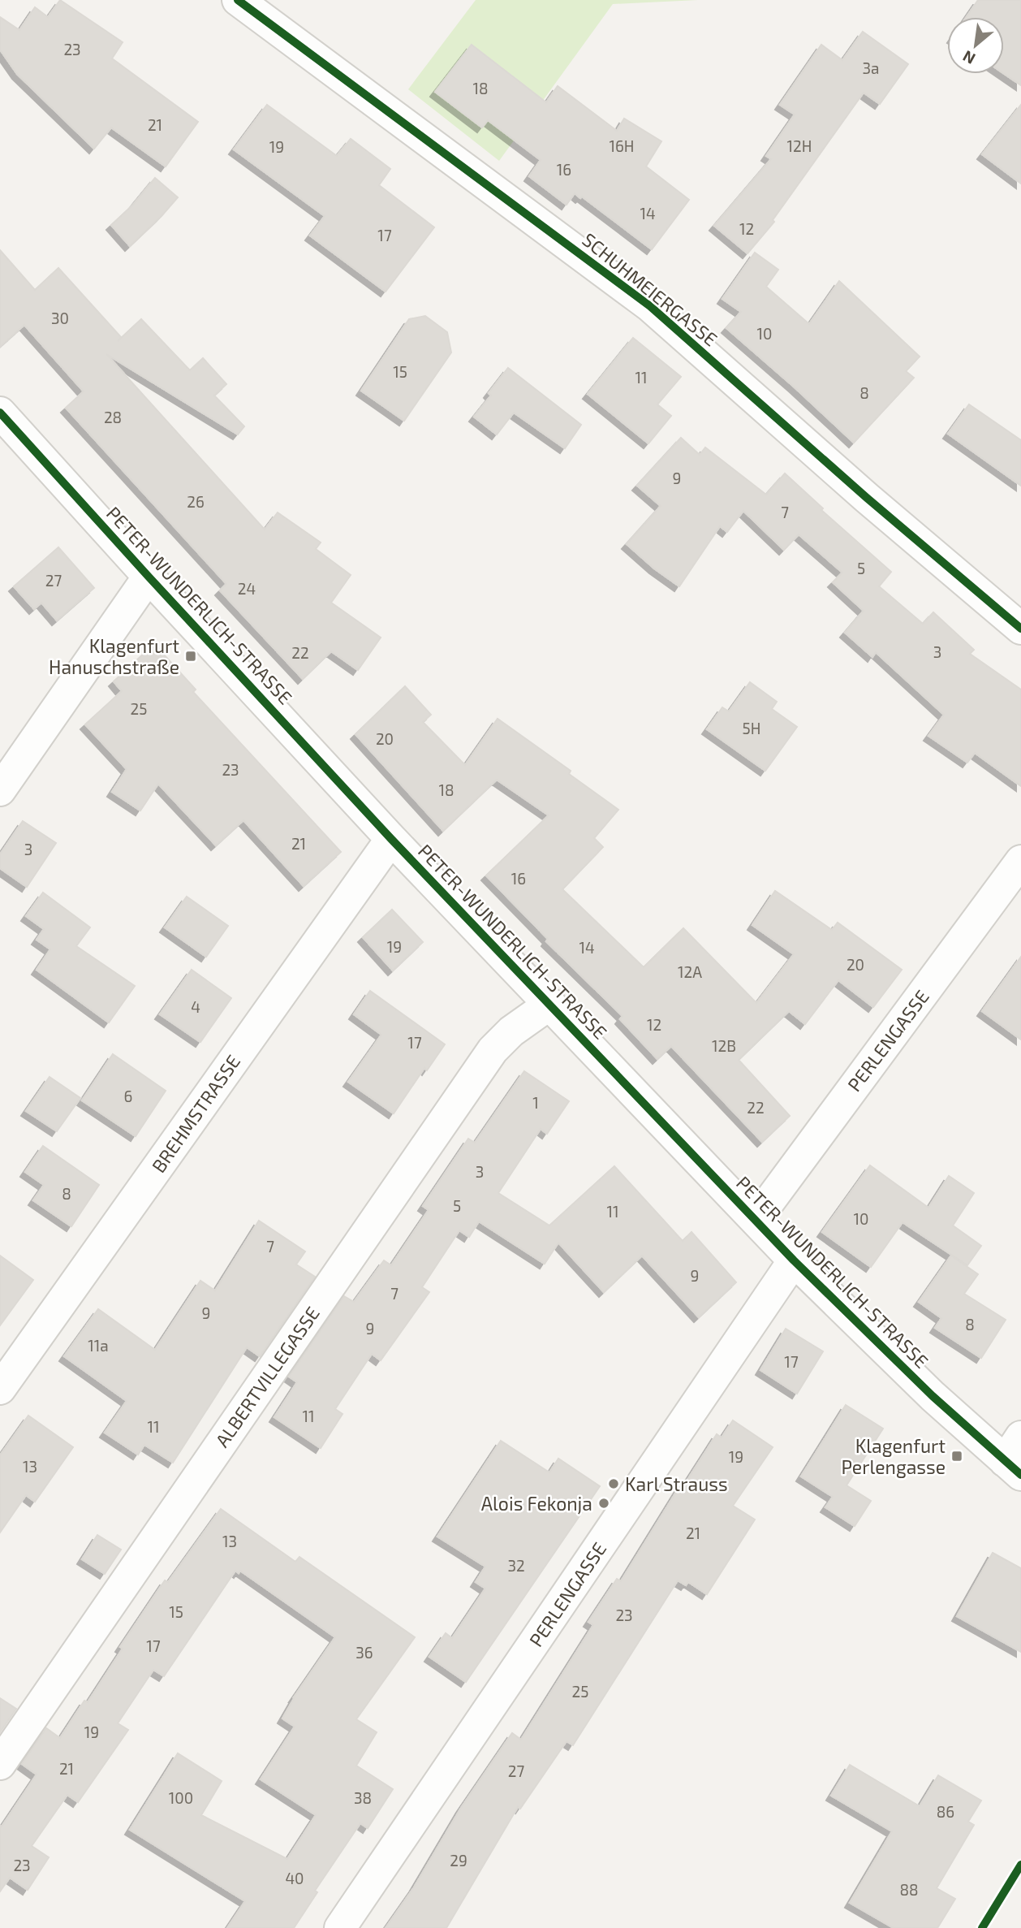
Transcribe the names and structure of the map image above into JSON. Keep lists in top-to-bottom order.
{
  "streets": {
    "street": [
      "SCHUHMEIERGASSE",
      "PETER-WUNDERLICH-STRASSE",
      "PERLENGASSE",
      "BREHMSTRASSE",
      "ALBERTVILLEGASSE"
    ]
  },
  "crossings": [
    ["PETER-WUNDERLICH-STRASSE", "PERLENGASSE"],
    ["PETER-WUNDERLICH-STRASSE", "BREHMSTRASSE"],
    ["PETER-WUNDERLICH-STRASSE", "ALBERTVILLEGASSE"]
  ],
  "places": {
    "transit": ["Klagenfurt Hanuschstraße", "Klagenfurt Perlengasse"],
    "other": ["Karl Strauss", "Alois Fekonja"]
  },
  "house_numbers": [
    "23",
    "3a",
    "18",
    "21",
    "16H",
    "12H",
    "19",
    "16",
    "14",
    "12",
    "17",
    "30",
    "10",
    "15",
    "11",
    "8",
    "28",
    "9",
    "26",
    "7",
    "5",
    "27",
    "24",
    "3",
    "22",
    "25",
    "5H",
    "20",
    "23",
    "18",
    "21",
    "3",
    "16",
    "19",
    "14",
    "20",
    "12A",
    "4",
    "12",
    "17",
    "12B",
    "6",
    "1",
    "22",
    "3",
    "8",
    "5",
    "11",
    "10",
    "7",
    "9",
    "7",
    "9",
    "8",
    "9",
    "11a",
    "17",
    "11",
    "11",
    "19",
    "13",
    "21",
    "13",
    "32",
    "15",
    "23",
    "17",
    "36",
    "25",
    "19",
    "21",
    "27",
    "100",
    "38",
    "86",
    "29",
    "23",
    "40",
    "88"
  ],
  "north": "bottom left"
}
